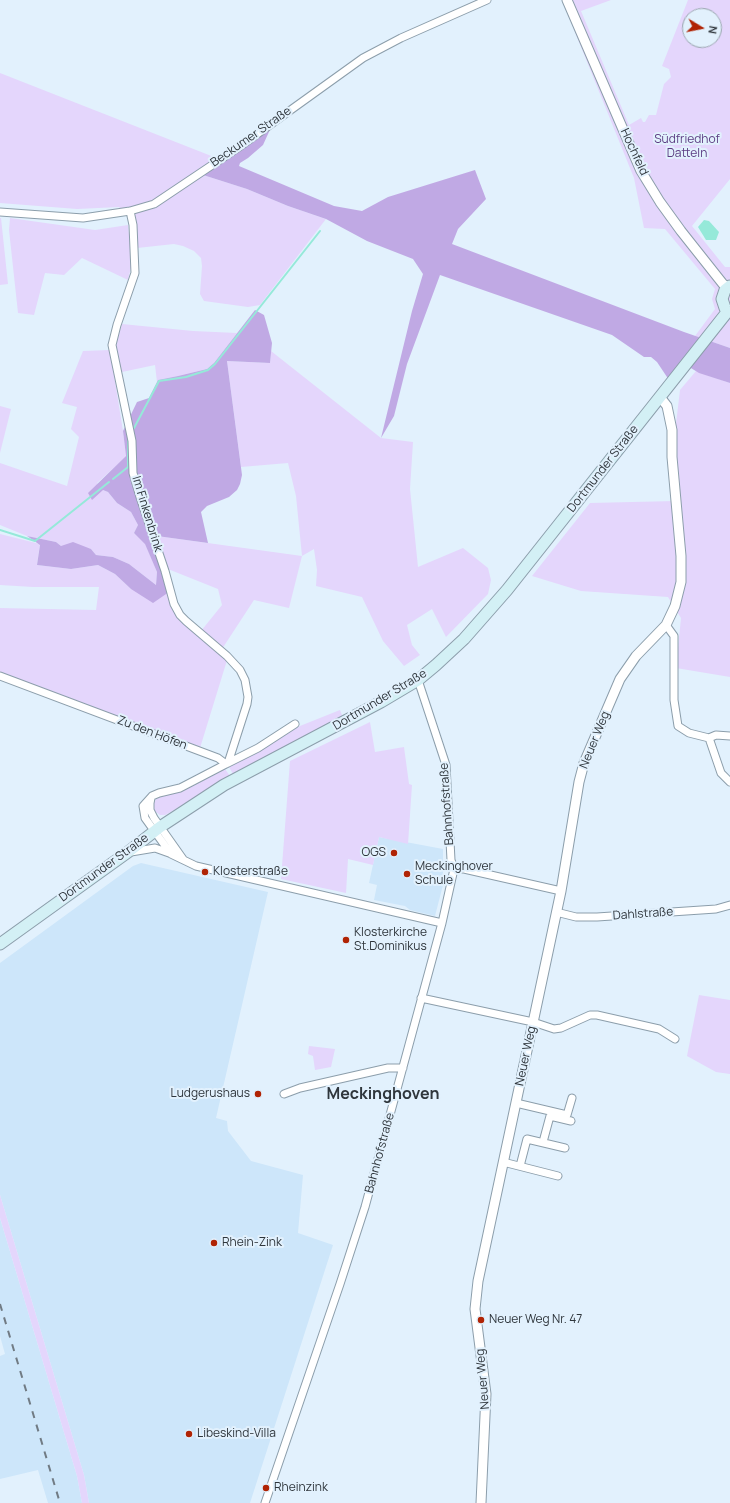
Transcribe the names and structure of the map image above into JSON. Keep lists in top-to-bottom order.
{
  "streets": {
    "main road": ["Dortmunder Straße"],
    "street": [
      "Beckumer Straße",
      "Hochfeld",
      "Im Finkenbrink",
      "Zu den Höfen",
      "Neuer Weg",
      "Bahnhofstraße",
      "Dahlstraße"
    ]
  },
  "crossings": [
    ["Beckumer Straße", "Im Finkenbrink"],
    ["Dortmunder Straße", "Neuer Weg"],
    ["Dortmunder Straße", "Bahnhofstraße"],
    ["Im Finkenbrink", "Zu den Höfen"],
    ["Neuer Weg", "Dahlstraße"]
  ],
  "districts": ["Meckinghoven"],
  "parks": ["Südfriedhof Datteln"],
  "places": [
    "OGS",
    "Klosterstraße",
    "Meckinghover Schule",
    "Klosterkirche St.Dominikus",
    "Ludgerushaus",
    "Rhein-Zink",
    "Neuer Weg Nr. 47",
    "Libeskind-Villa",
    "Rheinzink"
  ],
  "north": "right"
}
